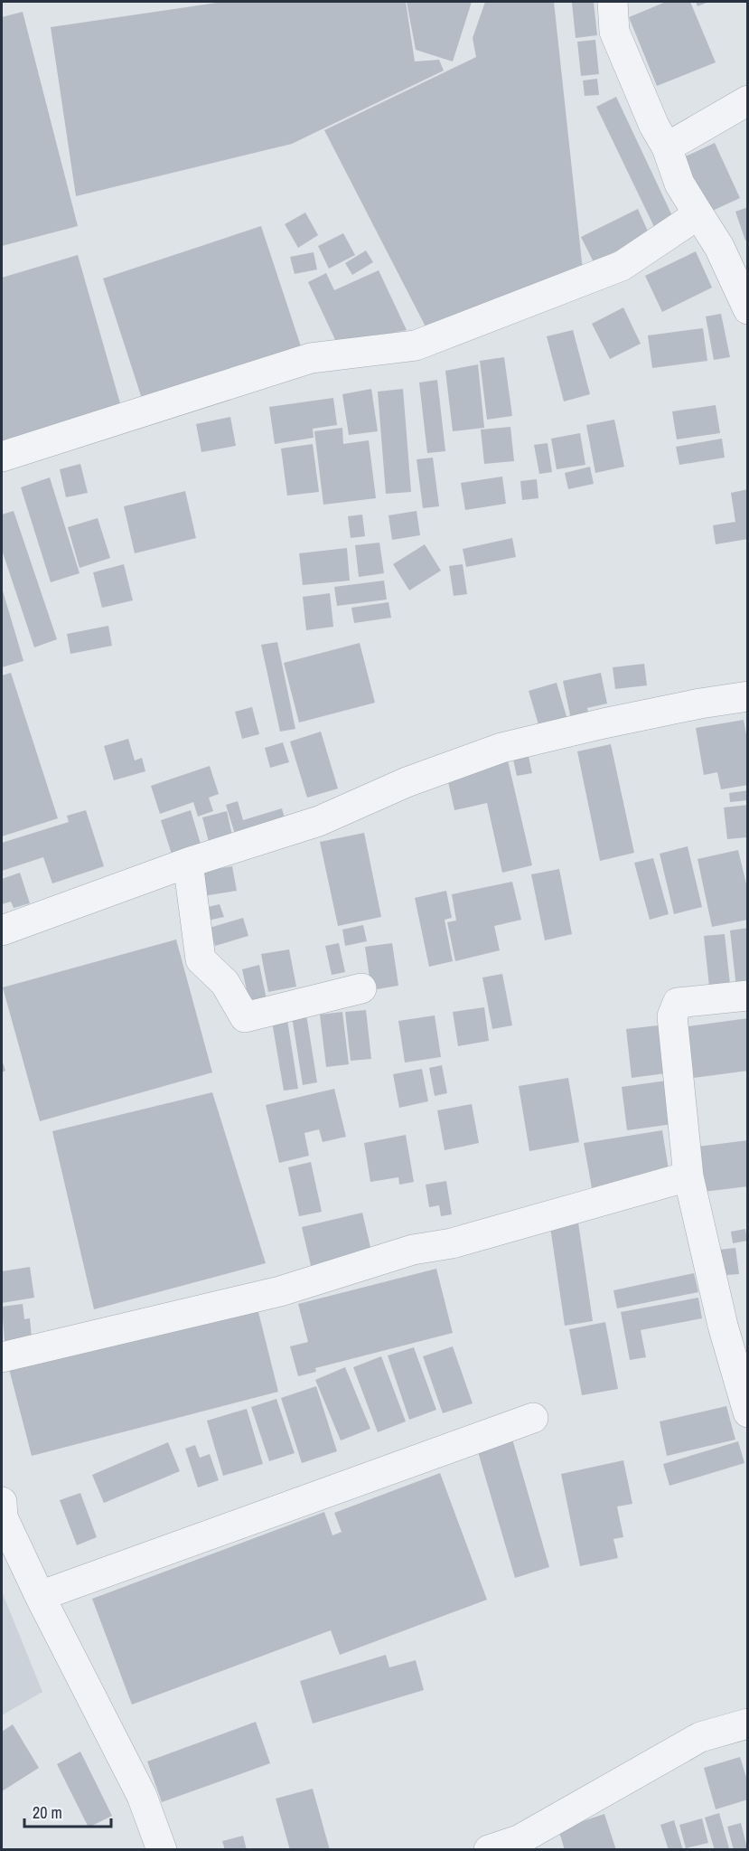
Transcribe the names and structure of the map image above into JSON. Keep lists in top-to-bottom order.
{
  "scale_bar": "20 m"
}
